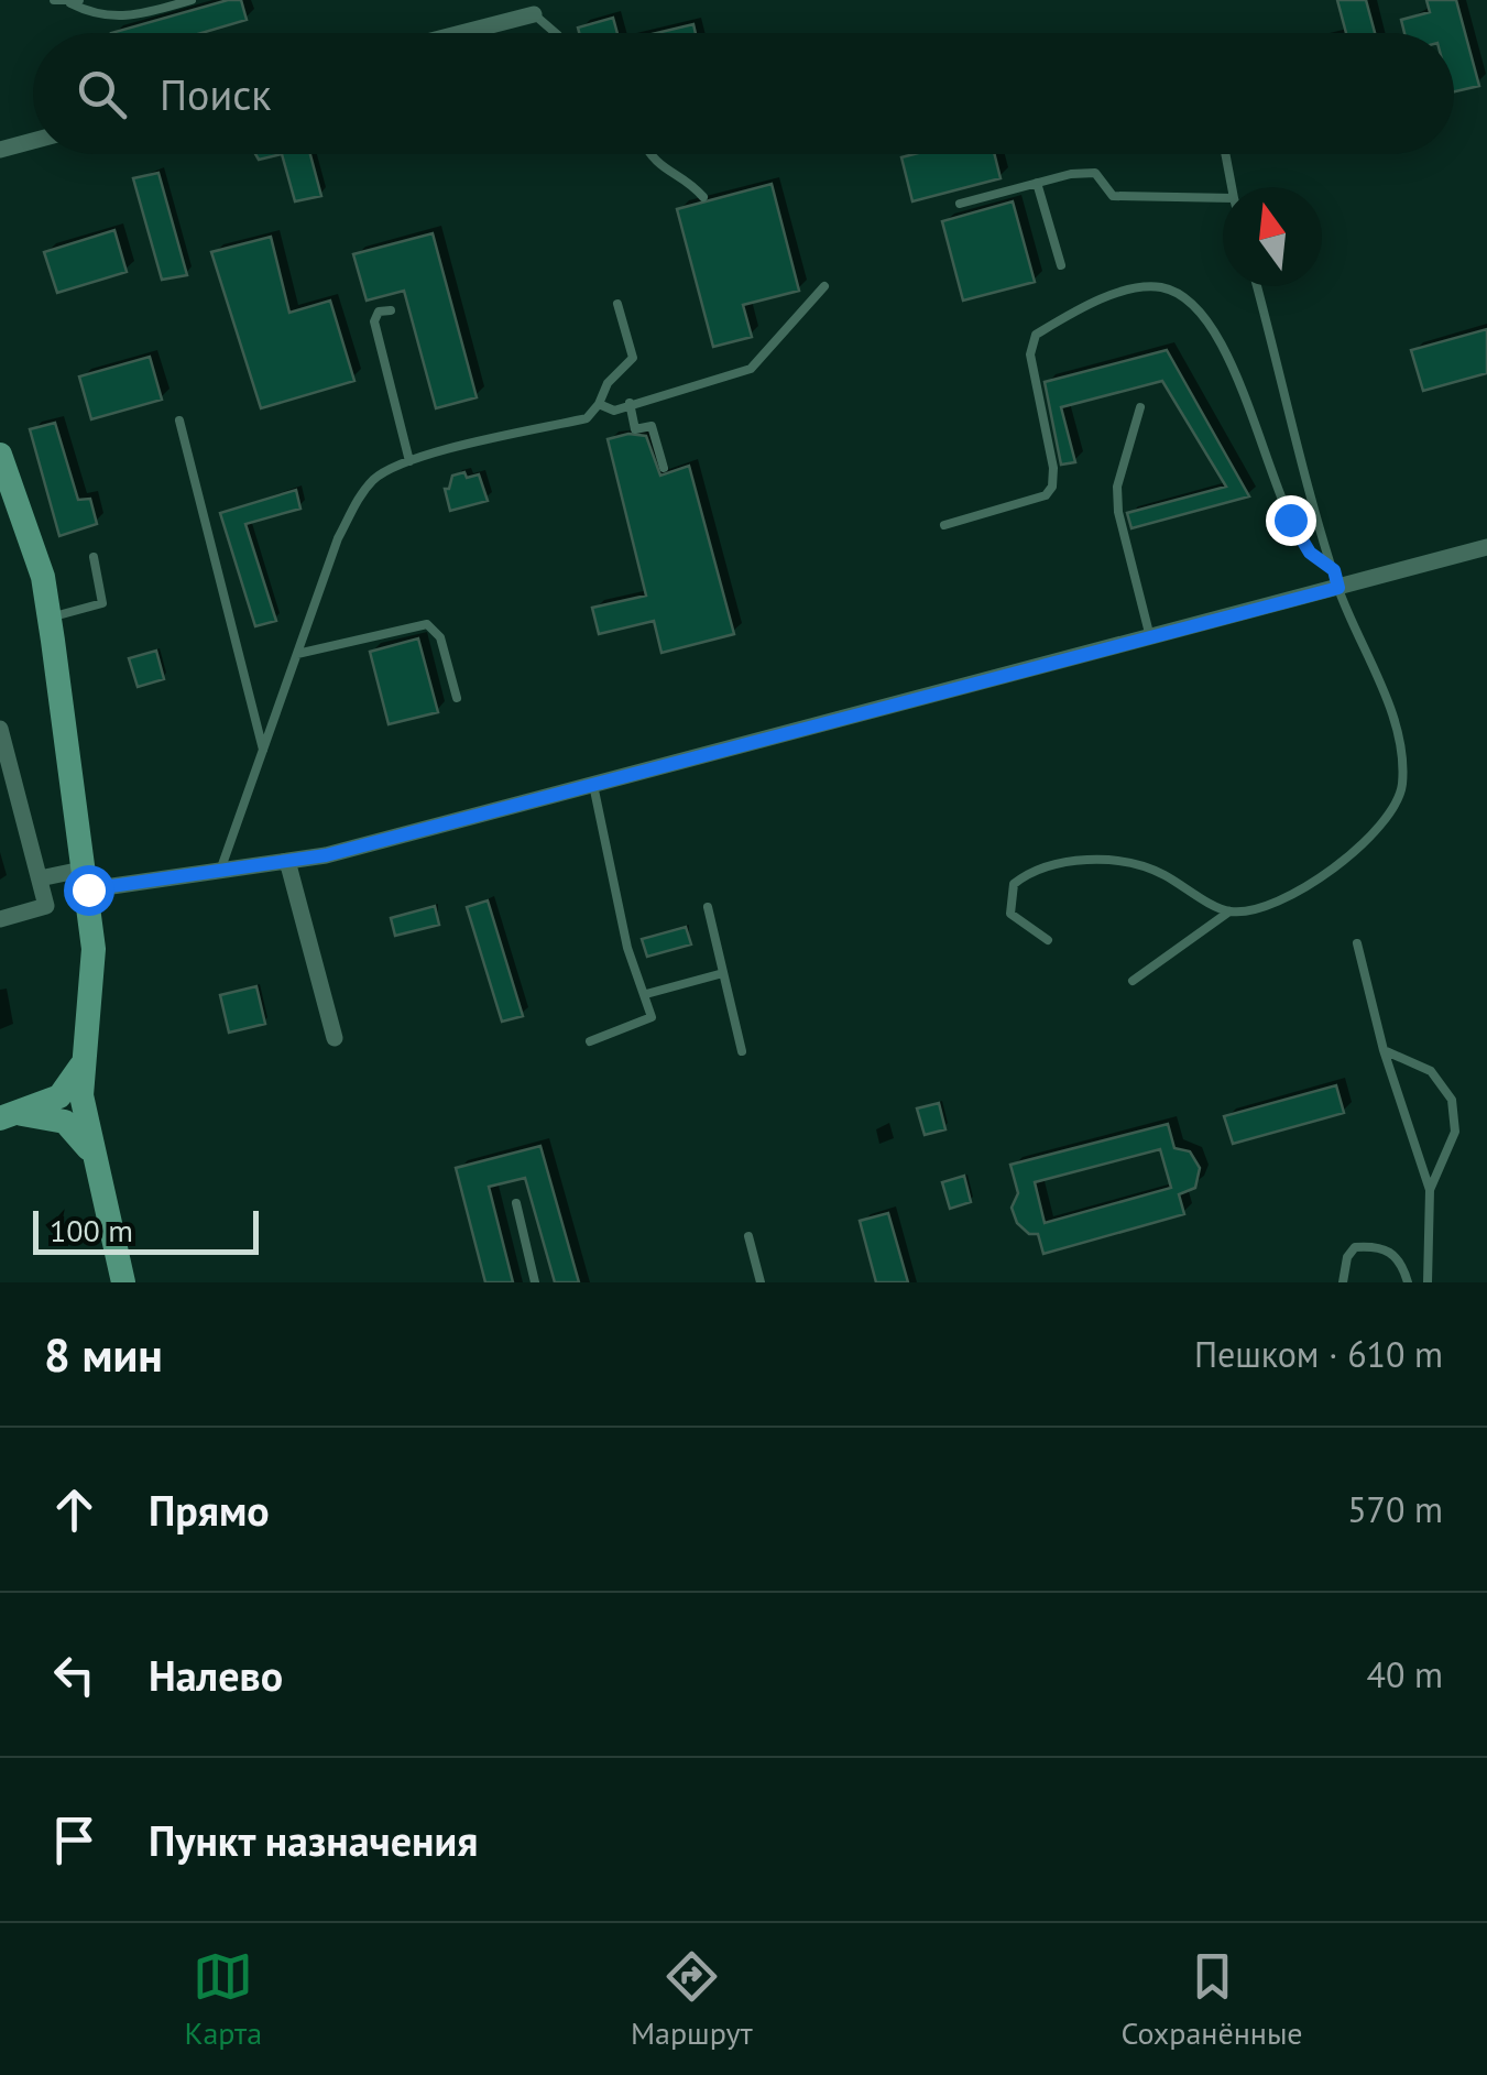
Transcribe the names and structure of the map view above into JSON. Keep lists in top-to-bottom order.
{
  "scale_bar": "100 m",
  "north": "top",
  "page": {
    "search": "Поиск",
    "scale": "100 m",
    "heading": ["8 мин", "Пешком · 610 m"],
    "list": [
      ["Прямо", "570 m"],
      ["Налево", "40 m"],
      "Пункт назначения"
    ],
    "nav": ["Карта", "Маршрут", "Сохранённые"]
  }
}
